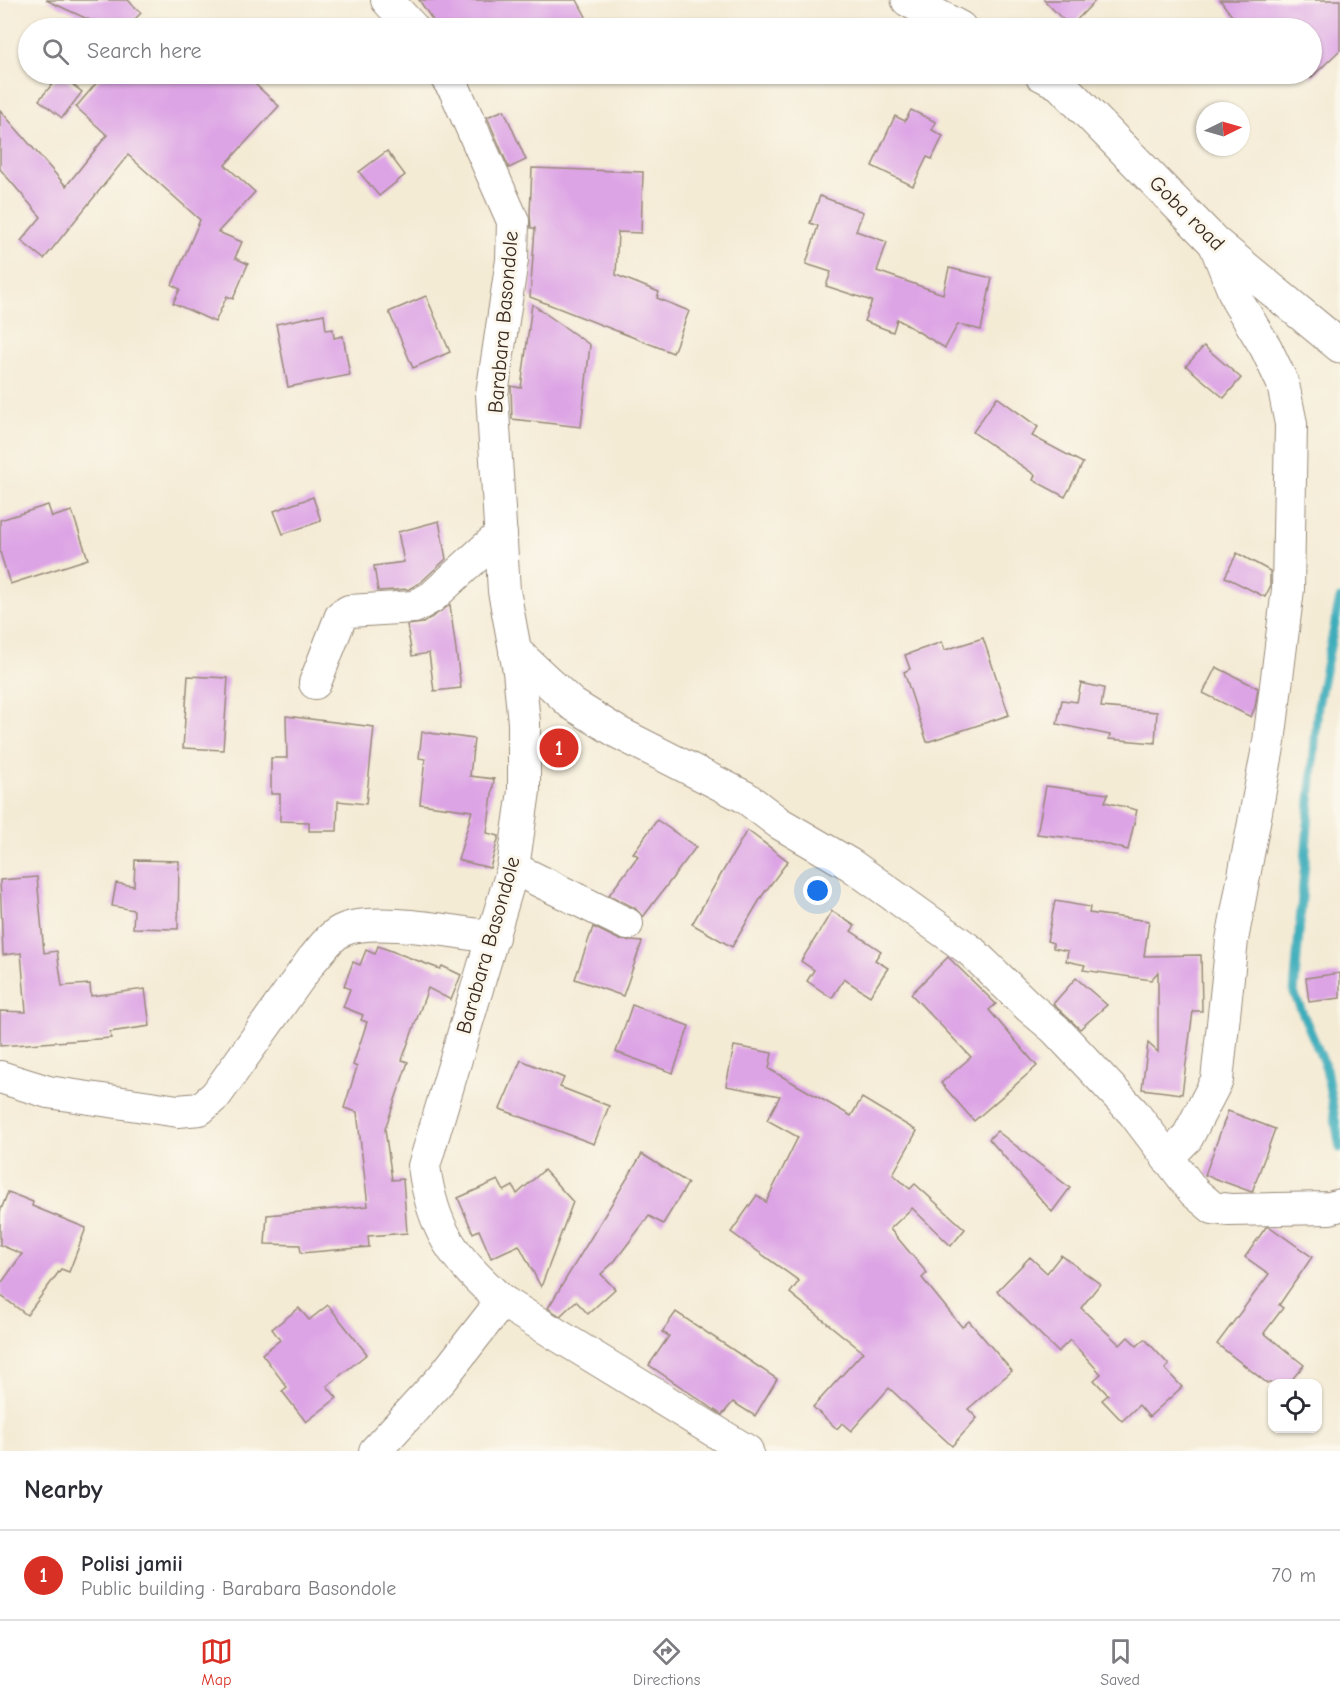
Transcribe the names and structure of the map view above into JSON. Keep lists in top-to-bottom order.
{
  "streets": {
    "main road": ["Goba road"],
    "street": ["Barabara Basondole"]
  },
  "north": "right",
  "page": {
    "search": "Search here",
    "pins": "1",
    "heading": "Nearby",
    "list": [
      {
        "mark": "1",
        "name": "Polisi jamii",
        "note": "Public building · Barabara Basondole",
        "value": "70 m"
      }
    ],
    "nav": ["Map", "Directions", "Saved"]
  }
}
